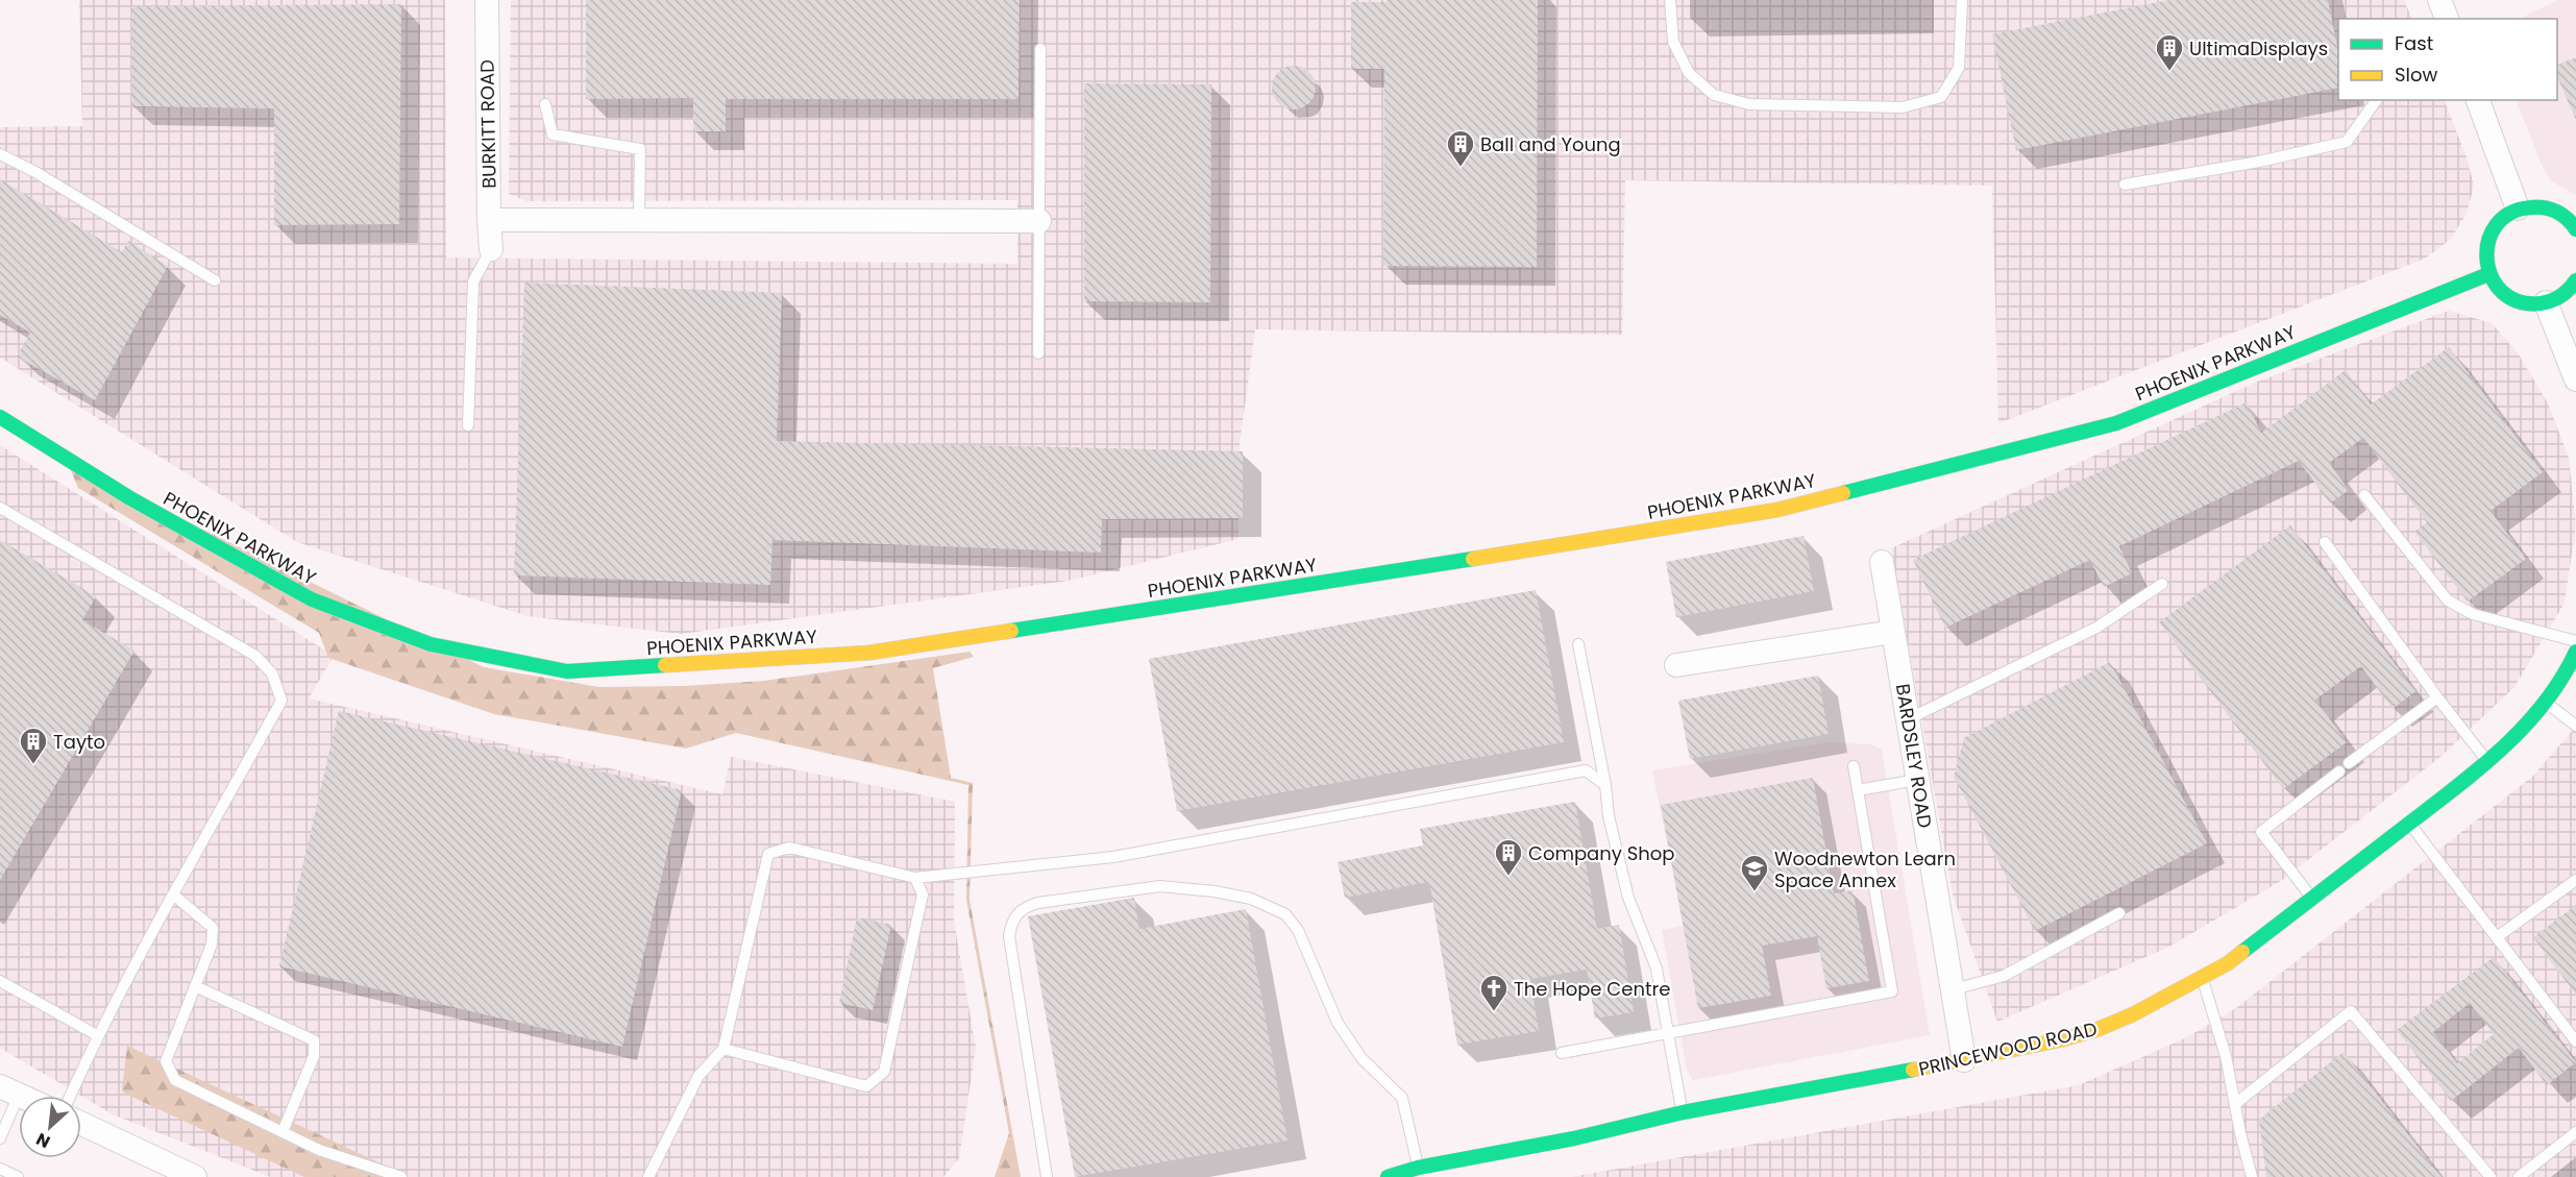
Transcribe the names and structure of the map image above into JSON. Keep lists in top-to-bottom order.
{
  "streets": {
    "main road": ["PHOENIX PARKWAY", "PRINCEWOOD ROAD"],
    "street": ["BURKITT ROAD", "BARDSLEY ROAD"]
  },
  "crossings": [
    ["BARDSLEY ROAD", "PRINCEWOOD ROAD"]
  ],
  "places": {
    "building": [
      "UltimaDisplays",
      "Ball and Young",
      "Tayto",
      "Company Shop"
    ],
    "school or university": ["Woodnewton Learn Space Annex"],
    "church": ["The Hope Centre"]
  },
  "legend": ["Fast", "Slow"],
  "north": "bottom left"
}
